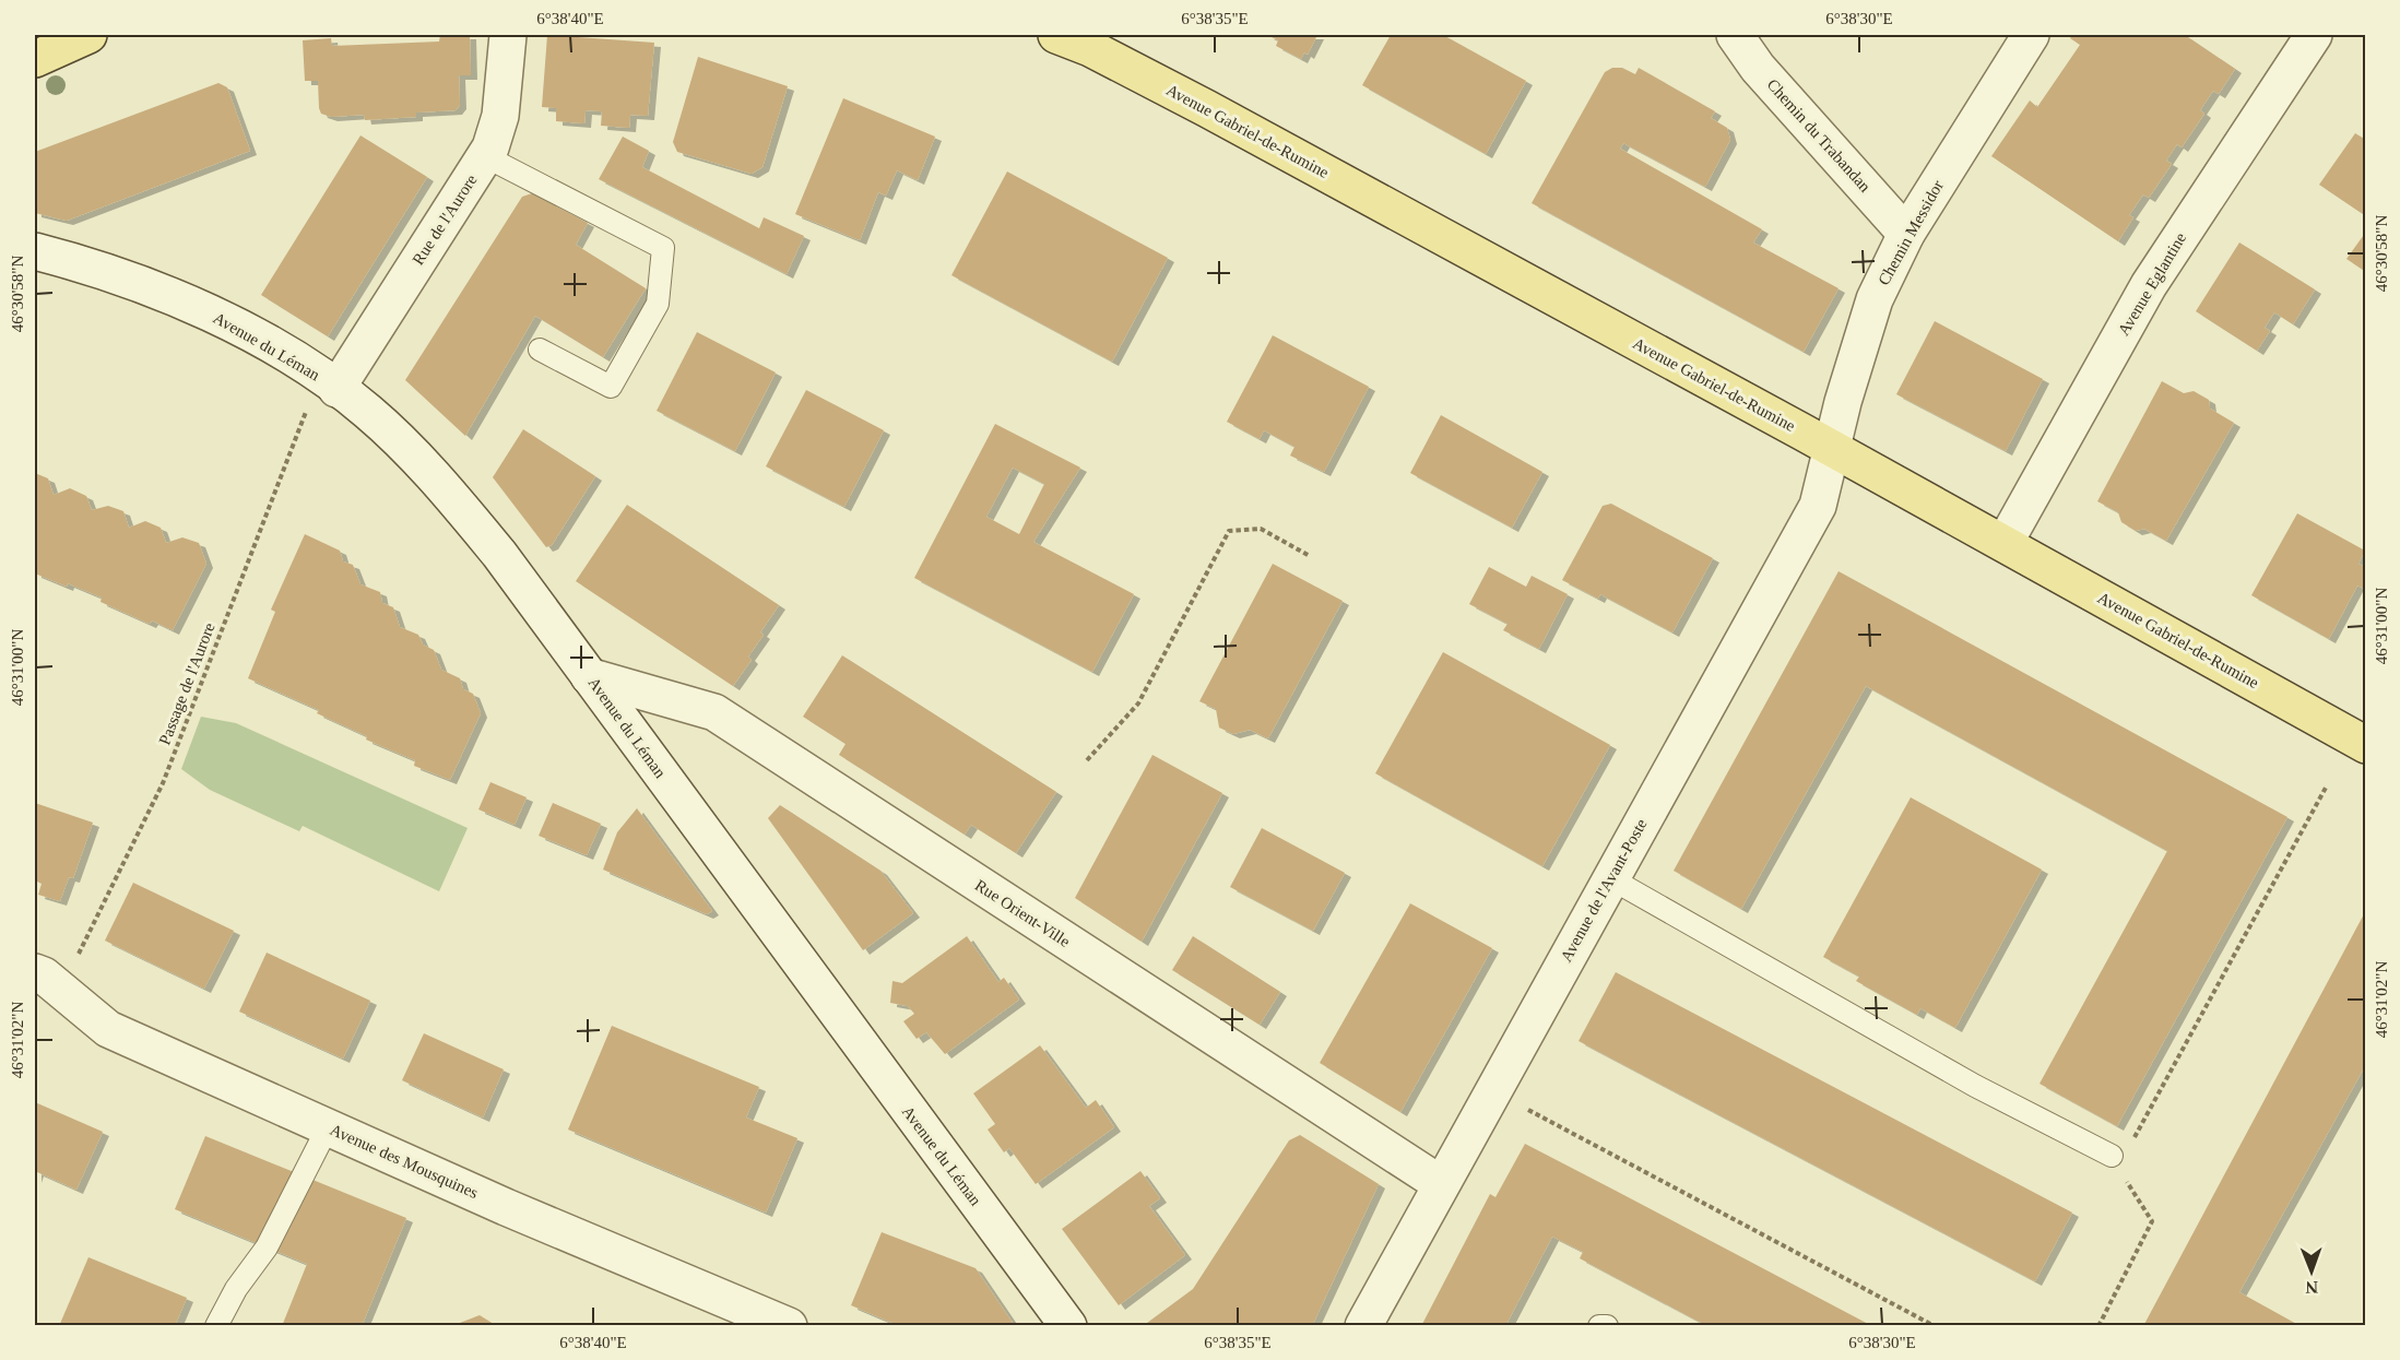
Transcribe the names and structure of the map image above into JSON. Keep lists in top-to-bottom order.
{
  "streets": {
    "main road": ["Avenue Gabriel-de-Rumine"],
    "street": [
      "Chemin du Trabandan",
      "Rue de l'Aurore",
      "Chemin Messidor",
      "Avenue Eglantine",
      "Avenue du Léman",
      "Avenue de l'Avant-Poste",
      "Rue Orient-Ville",
      "Avenue des Mousquines"
    ],
    "path": ["Passage de l'Aurore"]
  },
  "crossings": [
    ["Avenue Gabriel-de-Rumine", "Chemin Messidor"],
    ["Avenue Gabriel-de-Rumine", "Avenue Eglantine"],
    ["Avenue Gabriel-de-Rumine", "Avenue de l'Avant-Poste"],
    ["Chemin du Trabandan", "Chemin Messidor"],
    ["Rue de l'Aurore", "Avenue du Léman"],
    ["Rue de l'Aurore", "Passage de l'Aurore"],
    ["Chemin Messidor", "Avenue de l'Avant-Poste"],
    ["Avenue du Léman", "Passage de l'Aurore"],
    ["Avenue du Léman", "Rue Orient-Ville"],
    ["Avenue de l'Avant-Poste", "Rue Orient-Ville"]
  ],
  "north": "bottom",
  "coordinates": [
    "6°38'40\"E",
    "6°38'35\"E",
    "6°38'30\"E",
    "46°30'58\"N",
    "46°31'00\"N",
    "46°31'02\"N"
  ]
}
